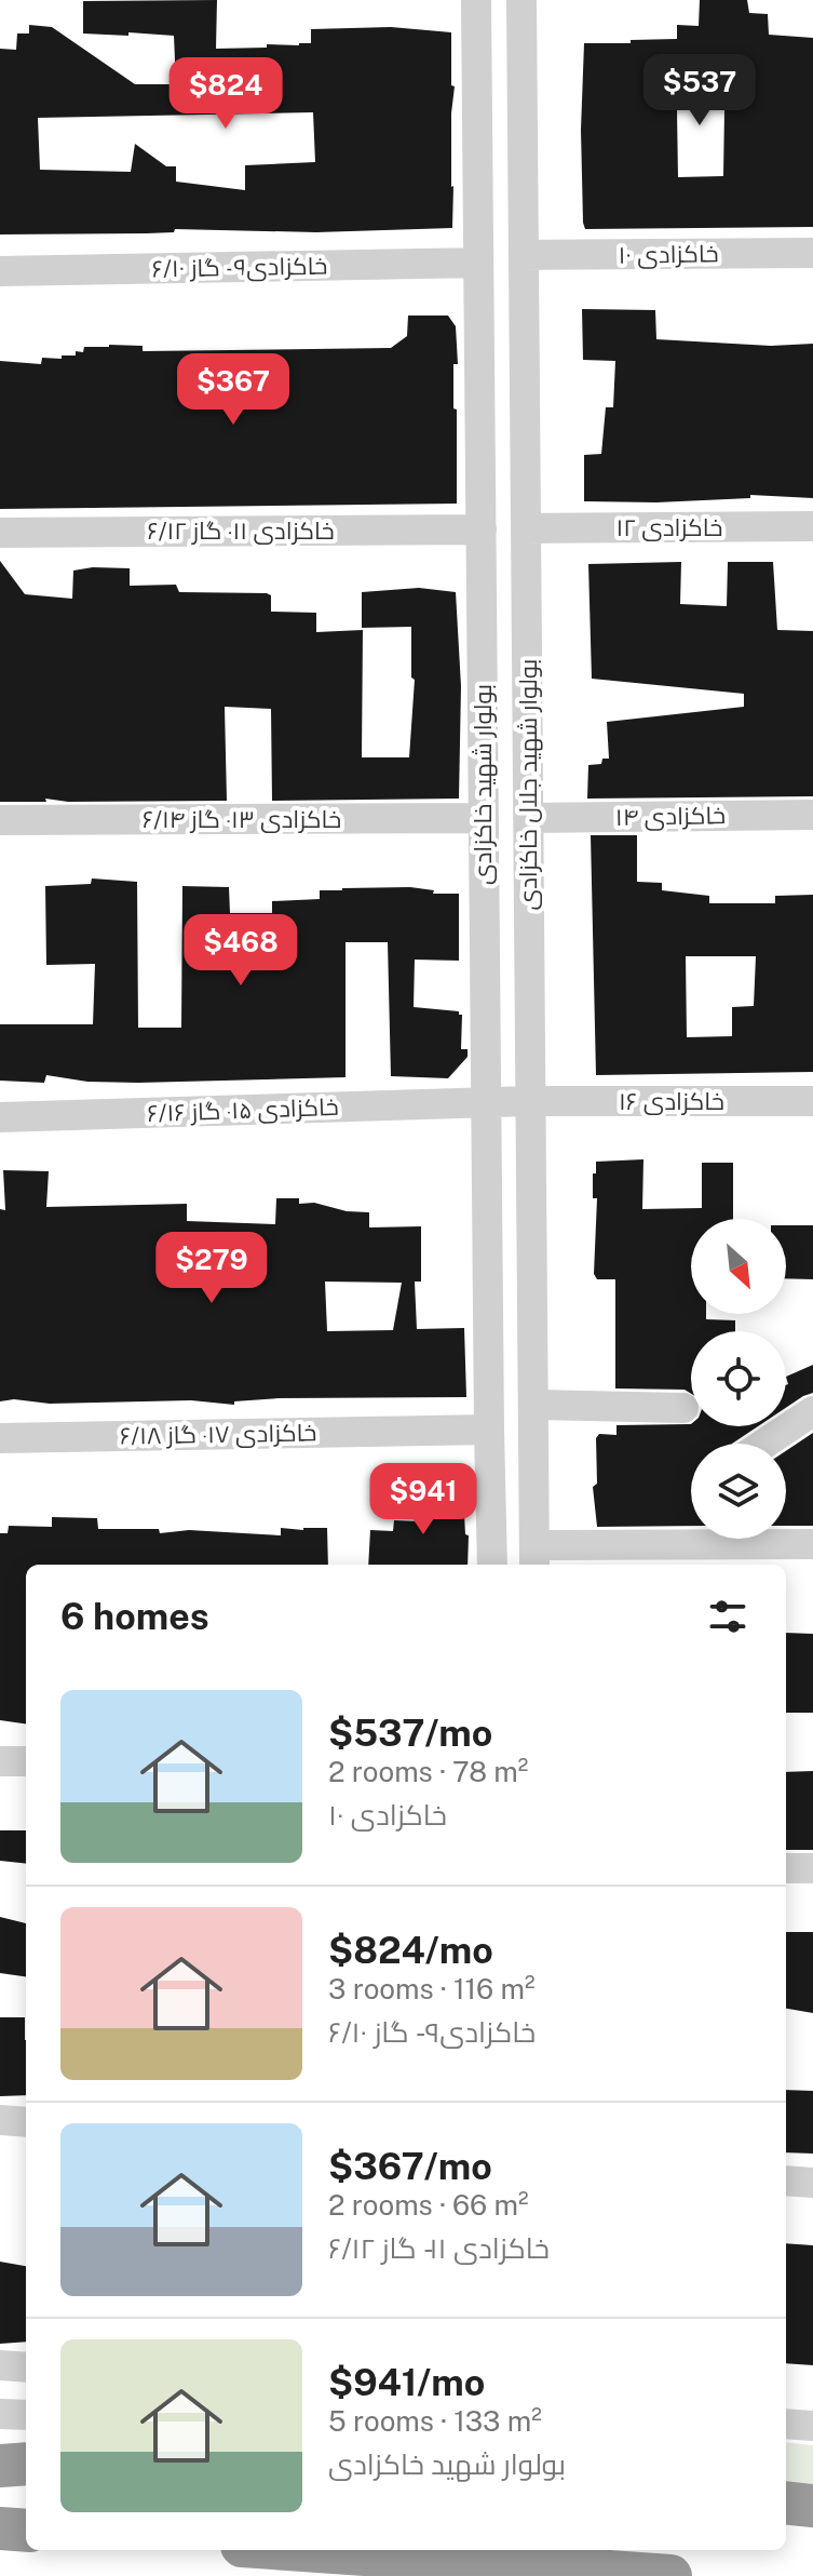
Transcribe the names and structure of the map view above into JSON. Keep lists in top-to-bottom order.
{
  "streets": {
    "street": [
      "خاکزادی ۱۰",
      "خاکزادی۹ - گاز ۶/۱۰",
      "خاکزادی ۱۲",
      "خاکزادی ۱۱- گاز ۶/۱۲",
      "بولوار شهید خاکزادی",
      "بولوار شهید جلال خاکزادی",
      "خاکزادی ۱۴",
      "خاکزادی ۱۳- گاز ۶/۱۴",
      "خاکزادی ۱۶",
      "خاکزادی ۱۵- گاز ۶/۱۶",
      "خاکزادی ۱۷- گاز ۶/۱۸"
    ]
  },
  "crossings": [
    ["خاکزادی ۱۰", "بولوار شهید جلال خاکزادی"],
    ["خاکزادی۹ - گاز ۶/۱۰", "بولوار شهید خاکزادی"],
    ["خاکزادی ۱۲", "بولوار شهید جلال خاکزادی"],
    ["خاکزادی ۱۱- گاز ۶/۱۲", "بولوار شهید خاکزادی"],
    ["بولوار شهید خاکزادی", "خاکزادی ۱۳- گاز ۶/۱۴"],
    ["بولوار شهید خاکزادی", "خاکزادی ۱۶"],
    ["بولوار شهید خاکزادی", "خاکزادی ۱۵- گاز ۶/۱۶"],
    ["بولوار شهید خاکزادی", "خاکزادی ۱۷- گاز ۶/۱۸"],
    ["بولوار شهید جلال خاکزادی", "خاکزادی ۱۴"],
    ["بولوار شهید جلال خاکزادی", "خاکزادی ۱۶"],
    ["خاکزادی ۱۶", "خاکزادی ۱۵- گاز ۶/۱۶"]
  ],
  "north": "bottom right",
  "page": {
    "price": [
      "$537",
      "$824",
      "$367",
      "$468",
      "$279",
      "$941"
    ],
    "heading": "6 homes",
    "list": [
      {
        "name": "$537/mo",
        "note": "2 rooms · 78 m² · خاکزادی ۱۰"
      },
      {
        "name": "$824/mo",
        "note": "3 rooms · 116 m² · خاکزادی۹ - گاز ۶/۱۰"
      },
      {
        "name": "$367/mo",
        "note": "2 rooms · 66 m² · خاکزادی ۱۱- گاز ۶/۱۲"
      },
      {
        "name": "$941/mo",
        "note": "5 rooms · 133 m² · بولوار شهید خاکزادی"
      }
    ]
  }
}
